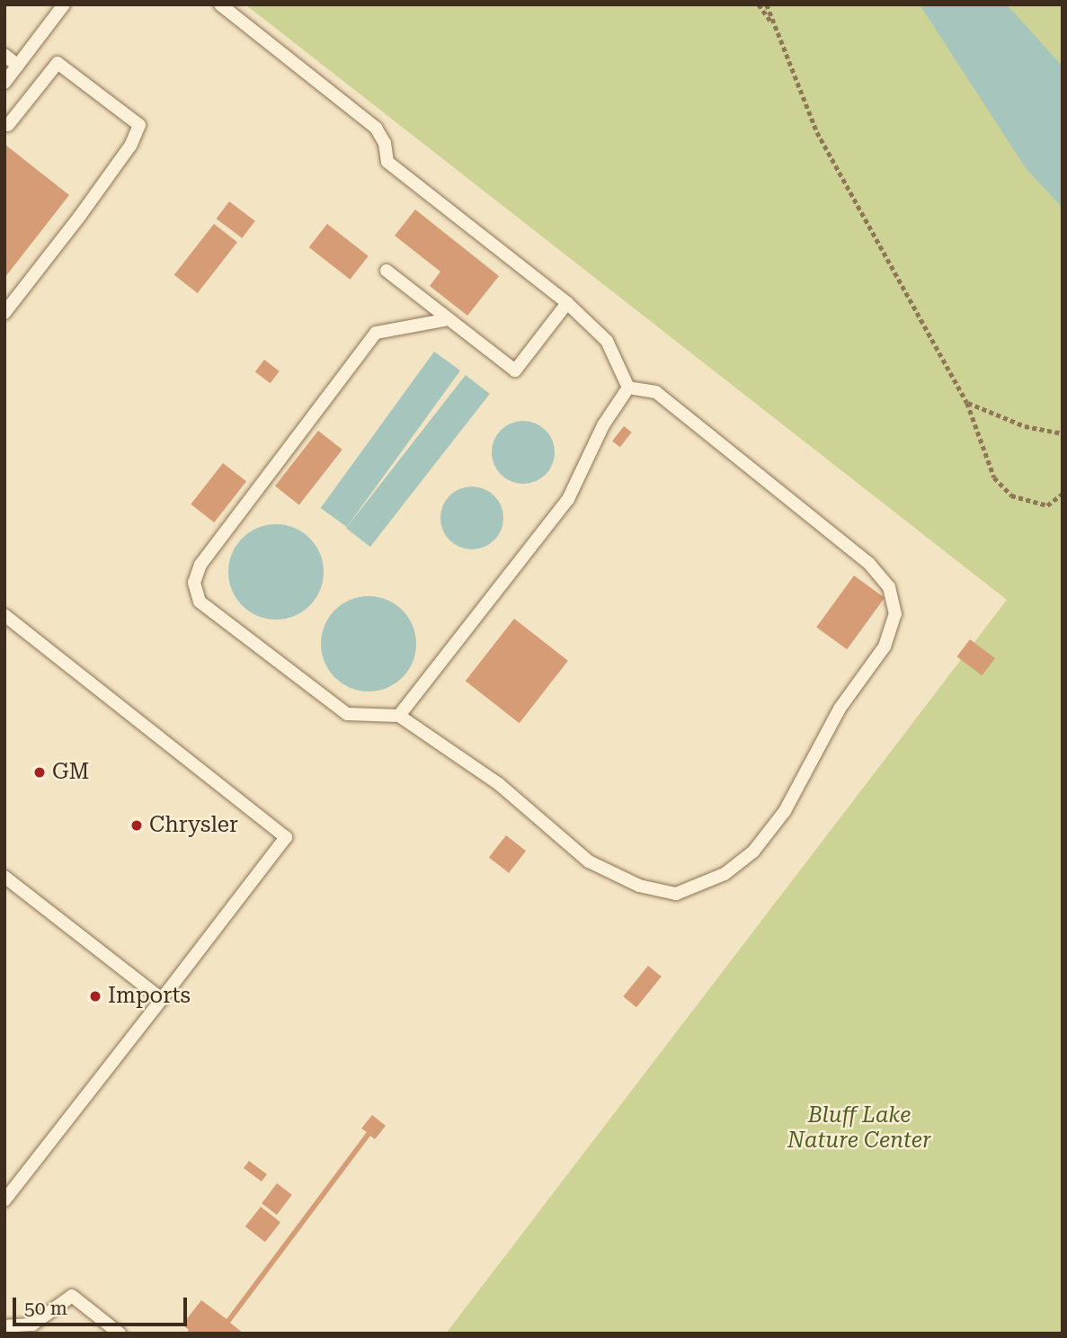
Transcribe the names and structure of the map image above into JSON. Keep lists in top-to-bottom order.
{
  "parks": ["Bluff Lake Nature Center"],
  "places": ["GM", "Chrysler", "Imports"],
  "scale_bar": "50 m"
}
